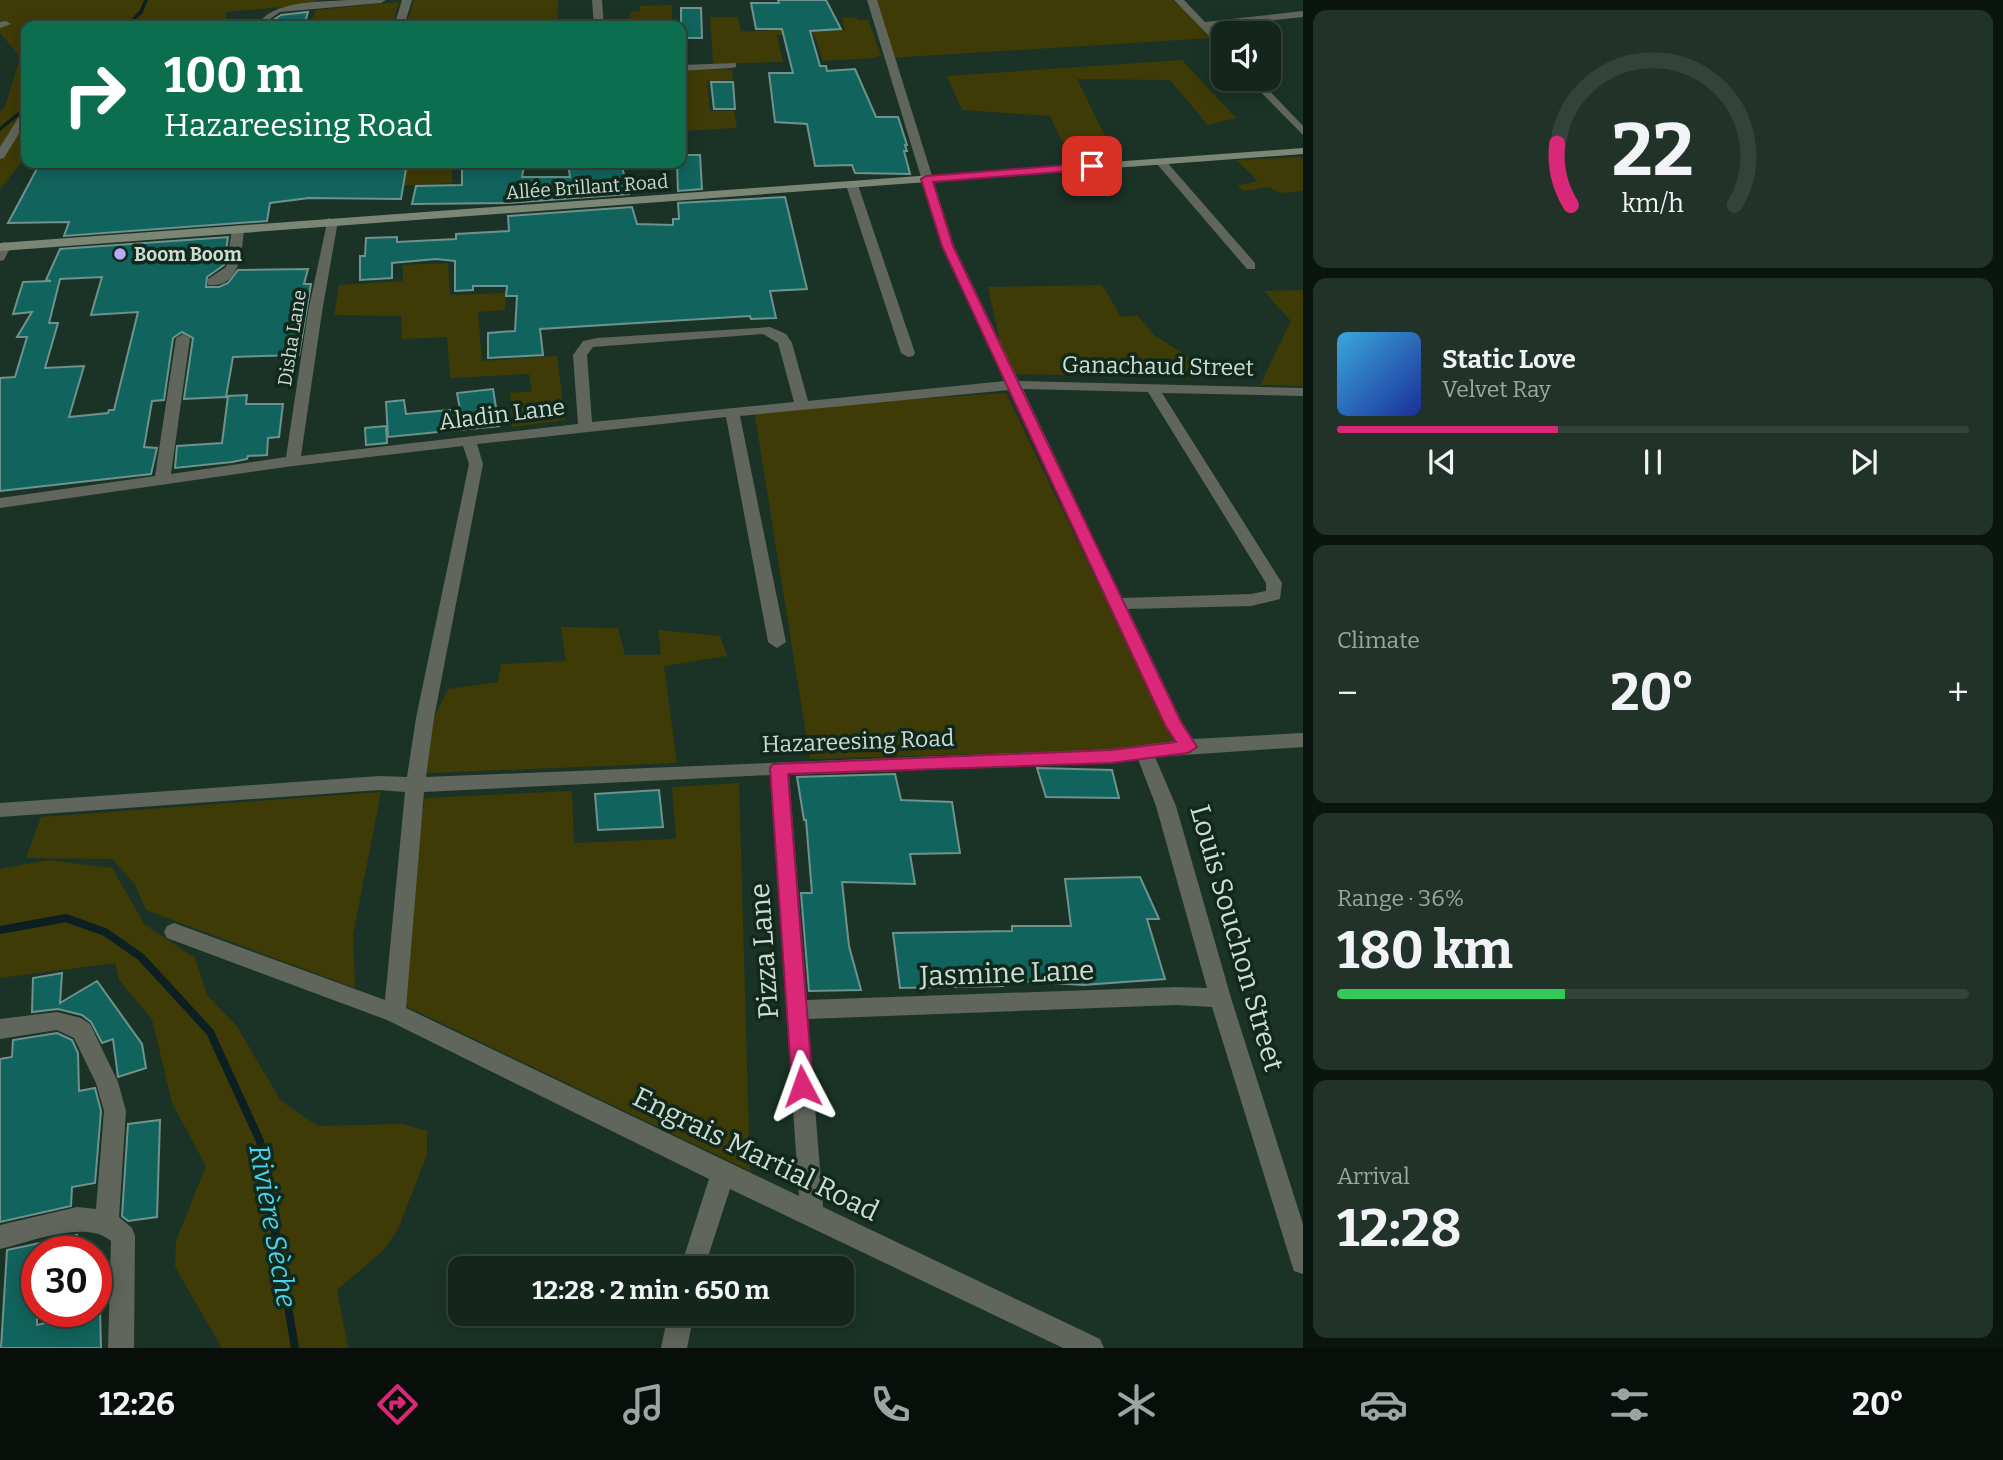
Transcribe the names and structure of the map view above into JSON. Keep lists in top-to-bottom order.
{
  "streets": {
    "main road": ["Allée Brillant Road"],
    "street": [
      "Disha Lane",
      "Ganachaud Street",
      "Aladin Lane",
      "Hazareesing Road",
      "Louis Souchon Street",
      "Pizza Lane",
      "Jasmine Lane",
      "Engrais Martial Road"
    ]
  },
  "crossings": [
    ["Allée Brillant Road", "Disha Lane"],
    ["Disha Lane", "Aladin Lane"],
    ["Ganachaud Street", "Aladin Lane"],
    ["Hazareesing Road", "Louis Souchon Street"],
    ["Hazareesing Road", "Pizza Lane"],
    ["Louis Souchon Street", "Jasmine Lane"],
    ["Pizza Lane", "Jasmine Lane"],
    ["Pizza Lane", "Engrais Martial Road"]
  ],
  "water": ["Rivière Sèche"],
  "places": ["Boom Boom"],
  "page": {
    "turn": ["100 m", "Hazareesing Road"],
    "song": ["Static Love", "Velvet Ray"],
    "tile": [
      "Climate",
      ["Range · 36%", "180 km"],
      ["Arrival", "12:28"]
    ],
    "heat": ["−", "20°", "+"],
    "limit": "30",
    "trip": "12:28 · 2 min · 650 m",
    "tabs": ["12:26", "20°"],
    "gauge": ["22", "km/h"]
  }
}
